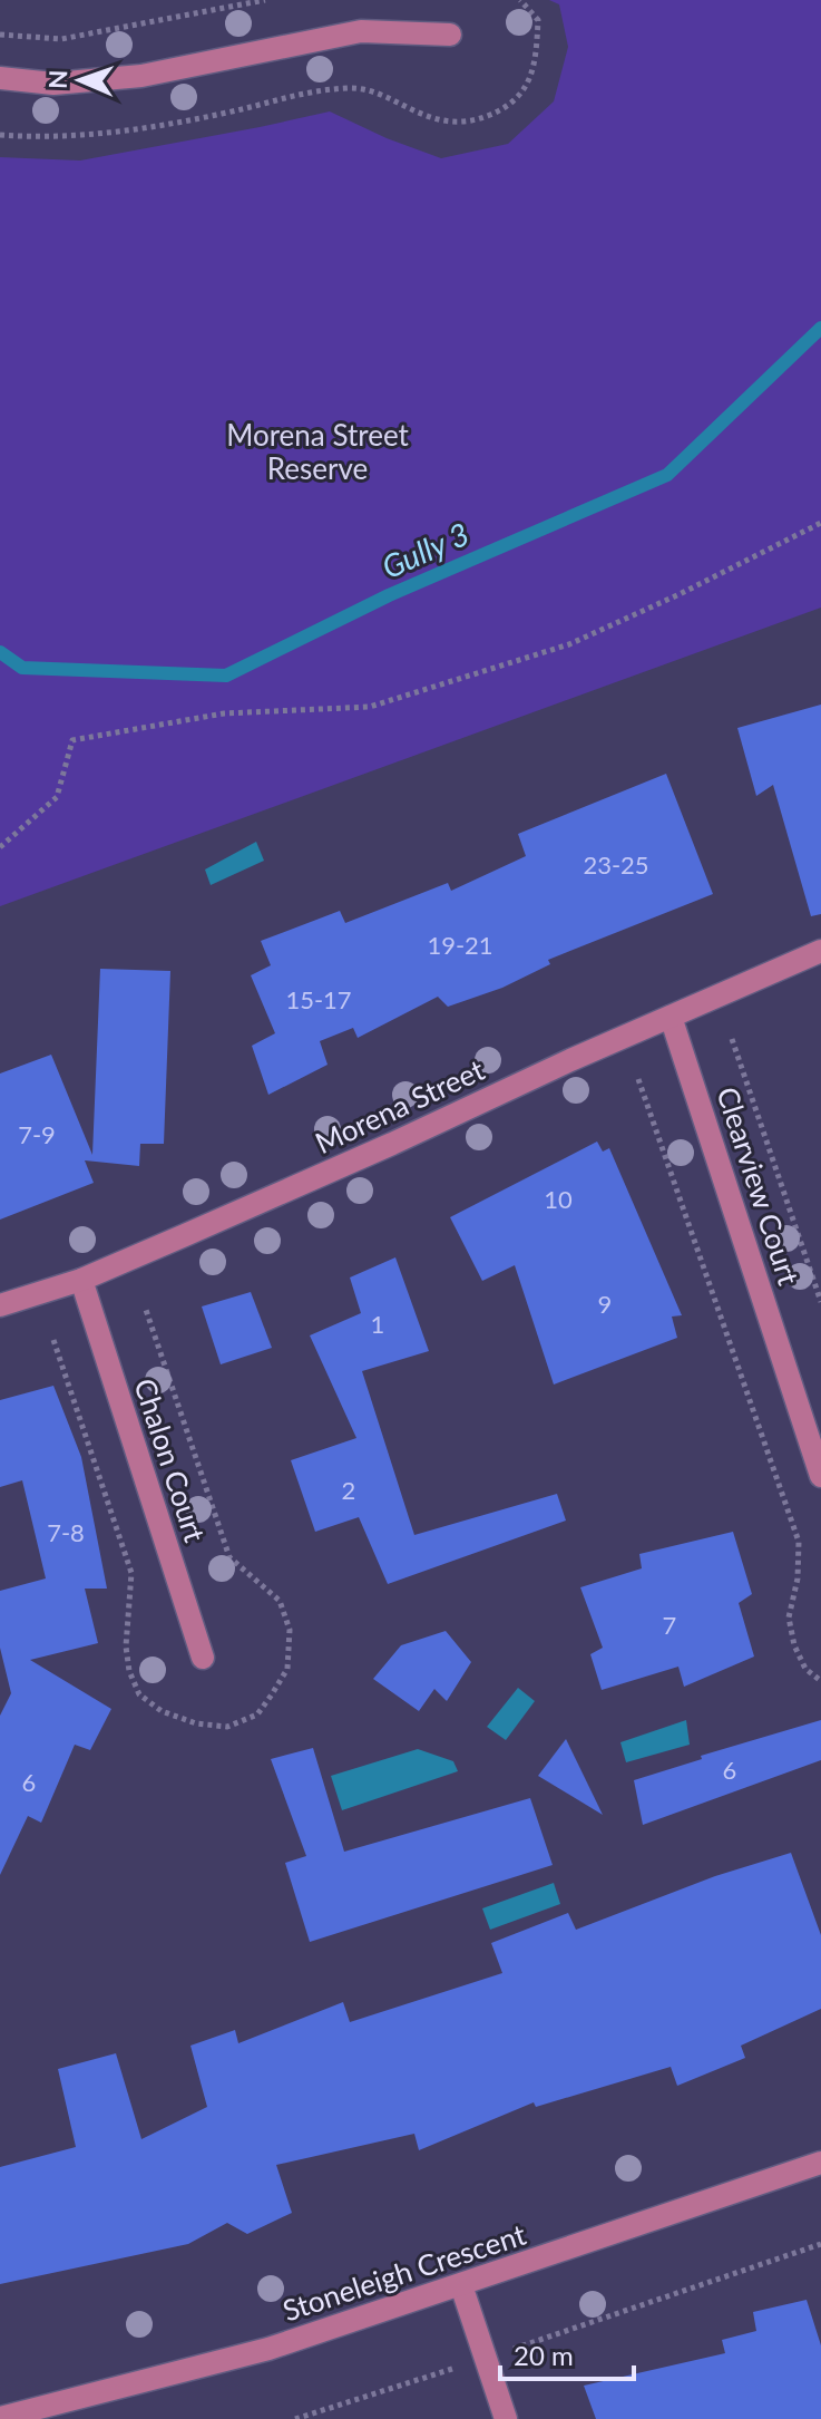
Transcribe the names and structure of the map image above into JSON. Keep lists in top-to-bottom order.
{
  "streets": {
    "street": [
      "Morena Street",
      "Clearview Court",
      "Chalon Court",
      "Stoneleigh Crescent"
    ]
  },
  "crossings": [
    ["Morena Street", "Clearview Court"],
    ["Morena Street", "Chalon Court"]
  ],
  "water": ["Gully 3"],
  "parks": ["Morena Street Reserve"],
  "house_numbers": [
    "23-25",
    "19-21",
    "15-17",
    "7-9",
    "10",
    "9",
    "1",
    "2",
    "7-8",
    "7",
    "6",
    "6"
  ],
  "scale_bar": "20 m",
  "north": "left"
}
